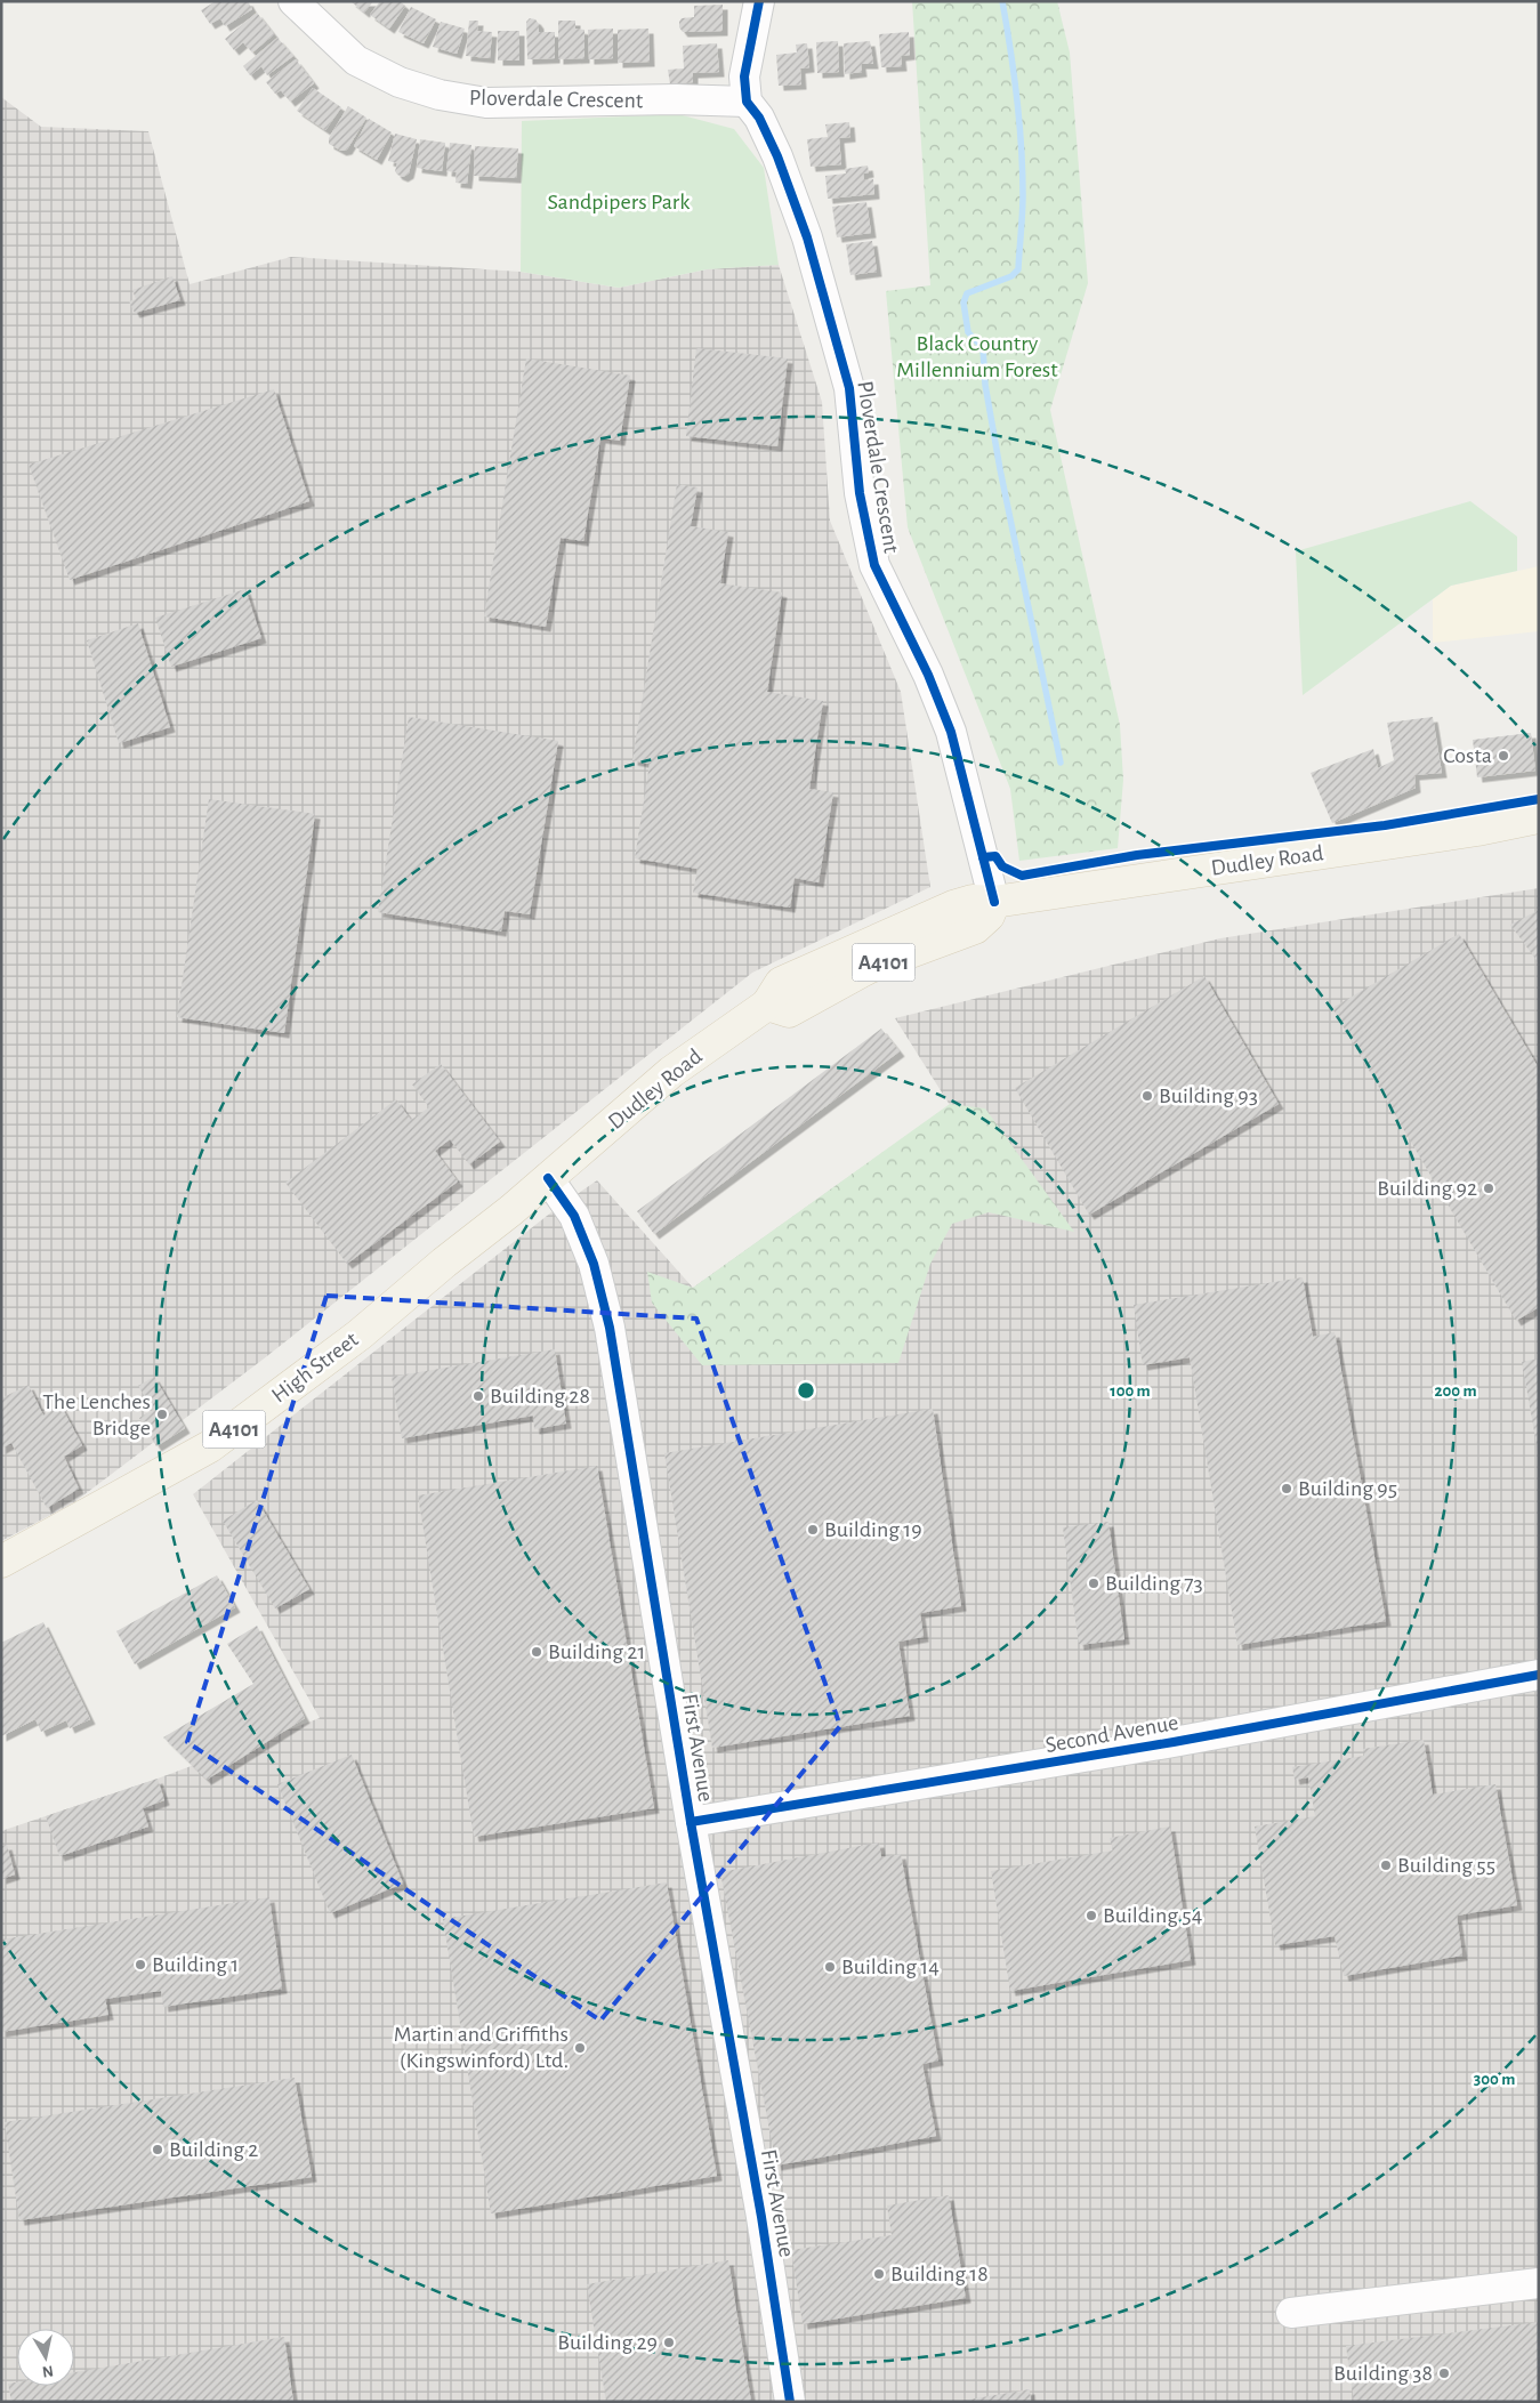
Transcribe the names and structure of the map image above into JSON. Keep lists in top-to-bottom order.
{
  "streets": {
    "main road": ["Dudley Road", "A4101", "High Street"],
    "street": ["Ploverdale Crescent", "Second Avenue", "First Avenue"]
  },
  "crossings": [
    ["Ploverdale Crescent", "Dudley Road"],
    ["Dudley Road", "High Street"],
    ["Dudley Road", "First Avenue"],
    ["High Street", "First Avenue"],
    ["Second Avenue", "First Avenue"]
  ],
  "parks": ["Sandpipers Park", "Black Country Millennium Forest"],
  "places": [
    "Costa",
    "Building 93",
    "Building 92",
    "Building 28",
    "The Lenches Bridge",
    "Building 95",
    "Building 19",
    "Building 73",
    "Building 21",
    "Building 55",
    "Building 54",
    "Building 1",
    "Building 14",
    "Martin and Griffiths (Kingswinford) Ltd.",
    "Building 2",
    "Building 18",
    "Building 29",
    "Building 38"
  ],
  "north": "bottom",
  "rings": ["100 m", "200 m", "300 m"]
}
